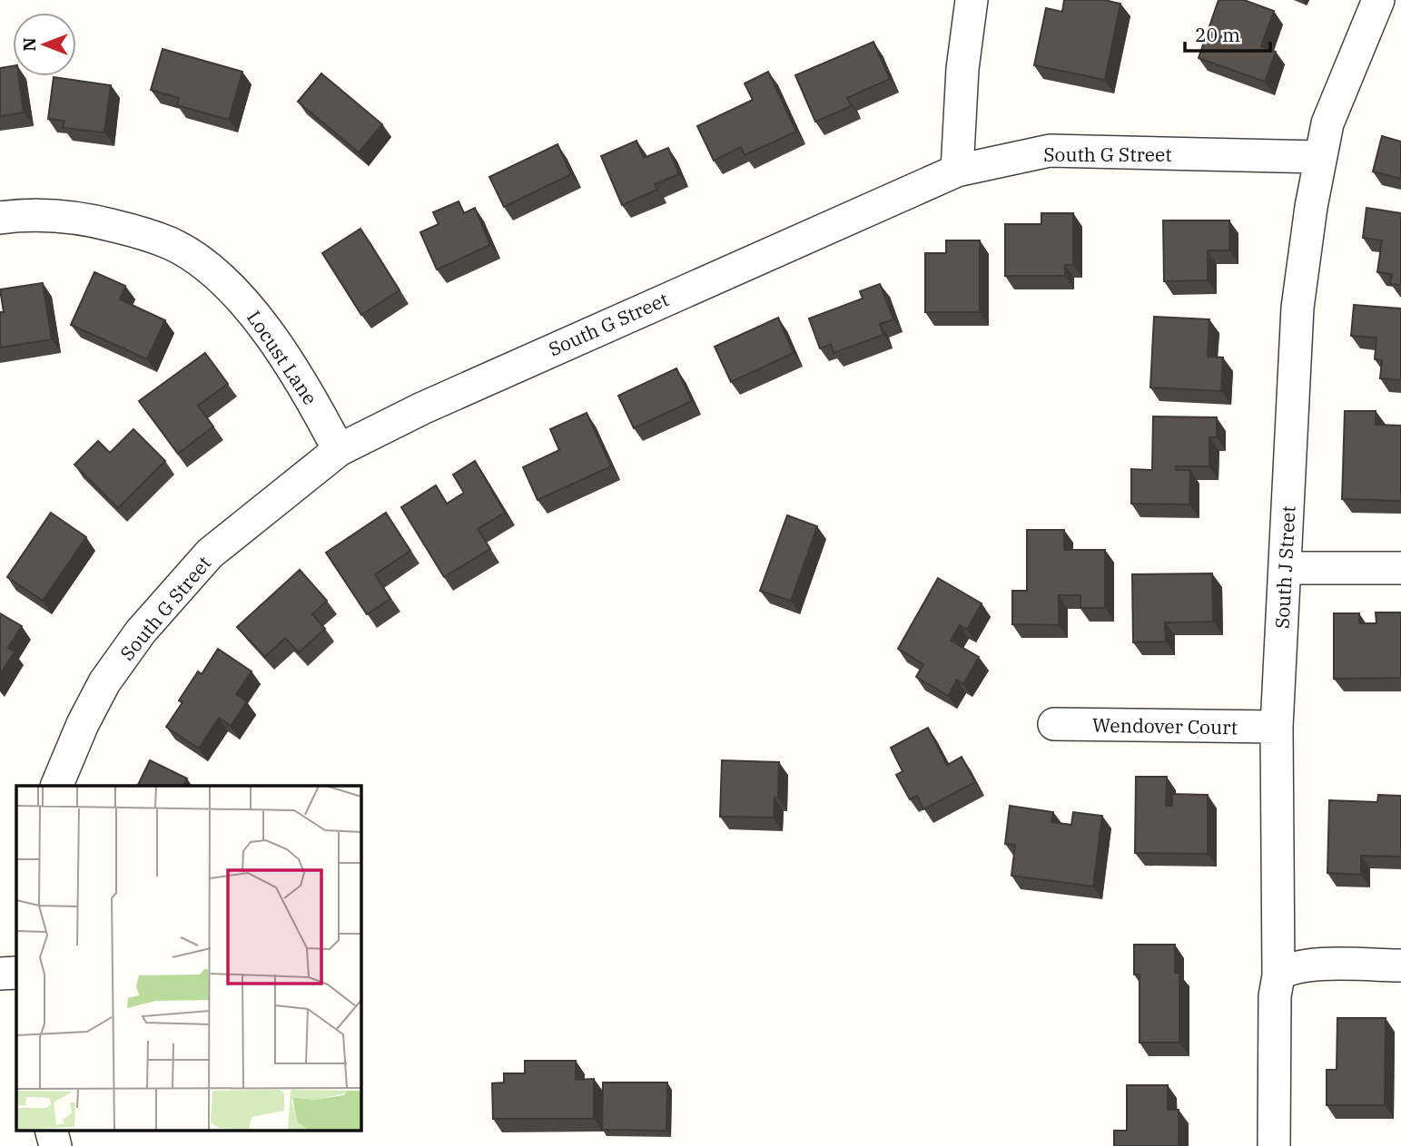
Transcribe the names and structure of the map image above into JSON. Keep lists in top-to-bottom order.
{
  "streets": {
    "street": [
      "South G Street",
      "Locust Lane",
      "South J Street",
      "Wendover Court"
    ]
  },
  "crossings": [
    ["South G Street", "Locust Lane"],
    ["South G Street", "South J Street"],
    ["South J Street", "Wendover Court"]
  ],
  "scale_bar": "20 m",
  "north": "left"
}
